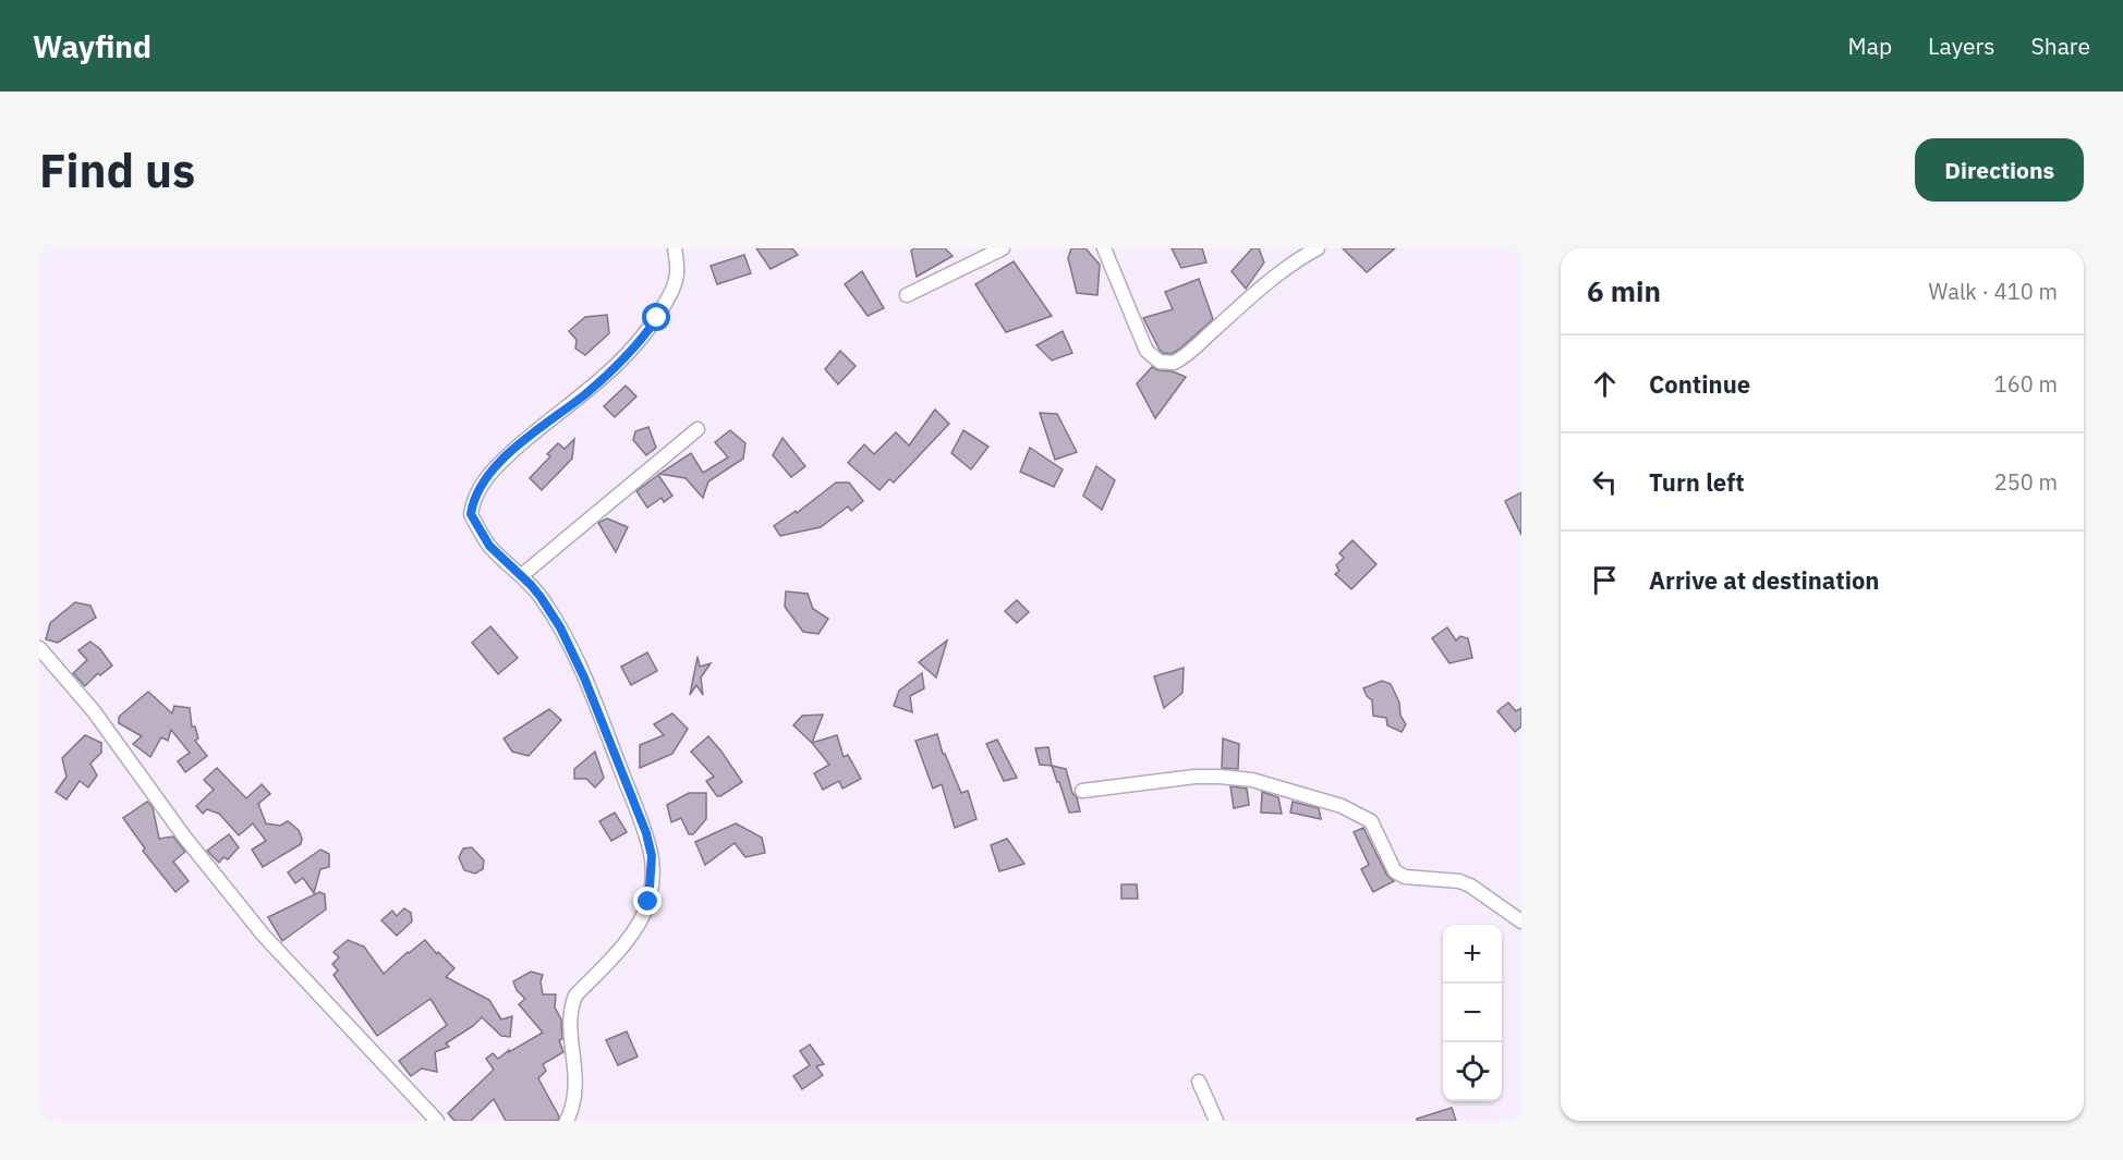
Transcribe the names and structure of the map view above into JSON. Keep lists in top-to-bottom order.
{
  "page": {
    "header": "Wayfind",
    "nav": ["Map", "Layers", "Share"],
    "buttons": "Directions",
    "title": "Find us",
    "heading": ["6 min", "Walk · 410 m"],
    "list": [
      ["Continue", "160 m"],
      ["Turn left", "250 m"],
      "Arrive at destination"
    ],
    "map_buttons": ["+", "−"]
  }
}
